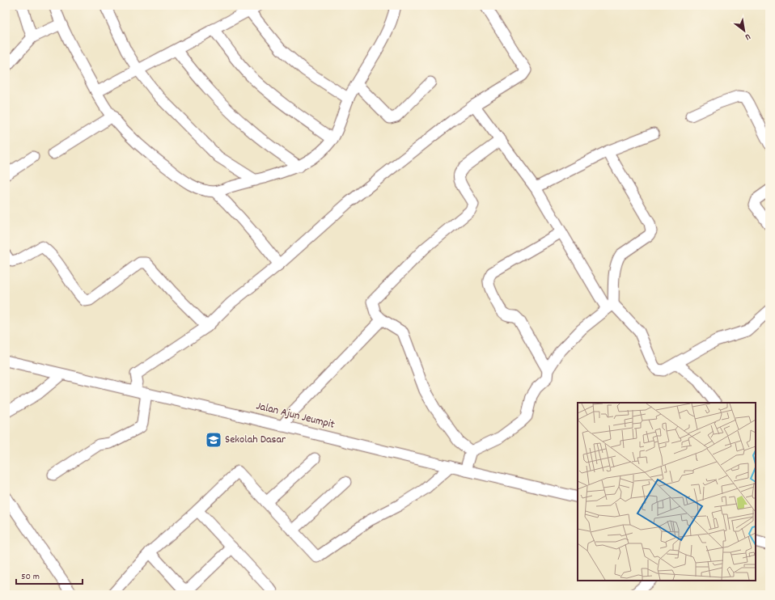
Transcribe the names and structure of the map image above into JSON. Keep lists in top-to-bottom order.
{
  "streets": {
    "street": ["Jalan Ajun Jeumpit"]
  },
  "places": {
    "school or university": ["Sekolah Dasar"]
  },
  "scale_bar": "50 m",
  "north": "bottom right"
}
